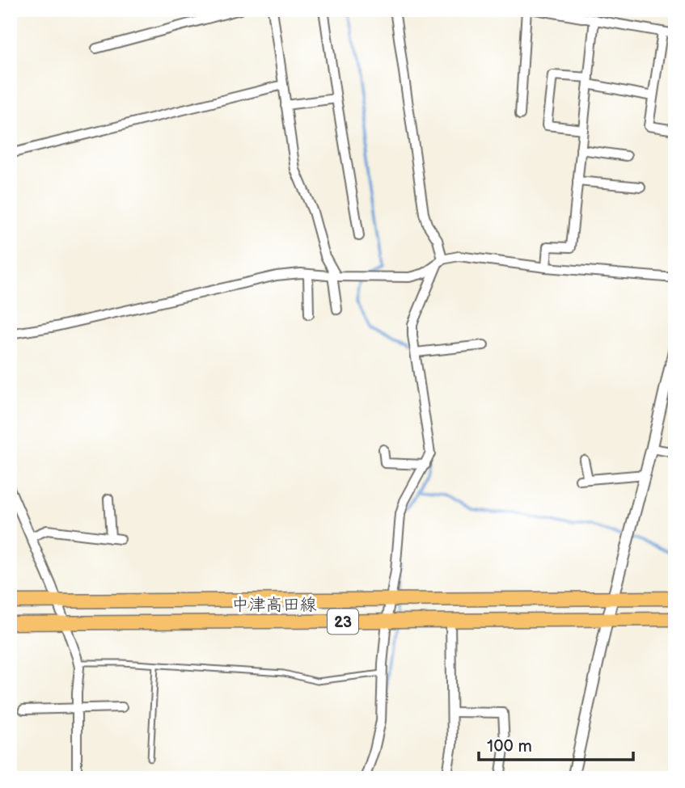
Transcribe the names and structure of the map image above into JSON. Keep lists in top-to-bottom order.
{
  "streets": {
    "main road": ["中津高田線", "23"]
  },
  "scale_bar": "100 m"
}
